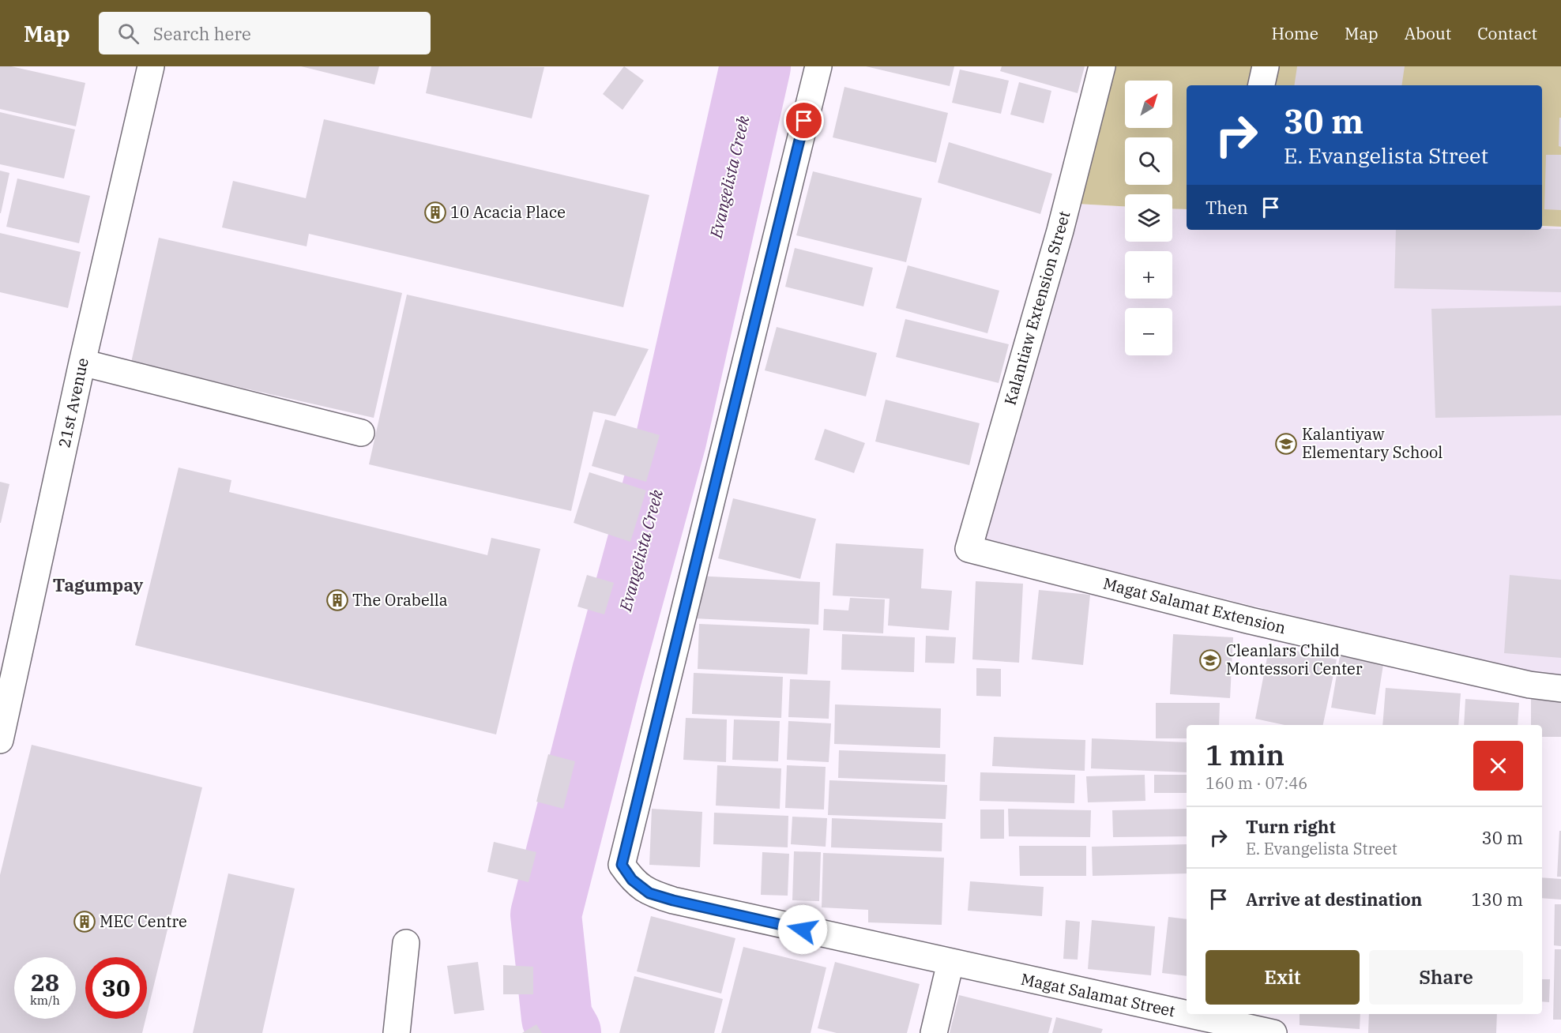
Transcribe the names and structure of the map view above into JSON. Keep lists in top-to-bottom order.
{
  "streets": {
    "street": [
      "Kalantiaw Extension Street",
      "21st Avenue",
      "Magat Salamat Extension",
      "Magat Salamat Street"
    ]
  },
  "crossings": [
    ["Kalantiaw Extension Street", "Magat Salamat Extension"]
  ],
  "districts": ["Tagumpay"],
  "water": ["Evangelista Creek"],
  "places": {
    "building": ["10 Acacia Place", "The Orabella", "MEC Centre"],
    "school or university": ["Kalantiyaw Elementary School", "Cleanlars Child Montessori Center"]
  },
  "north": "top right",
  "page": {
    "header": "Map",
    "search": "Search here",
    "nav": [
      "Home",
      "Map",
      "About",
      "Contact"
    ],
    "map_buttons": ["+", "−"],
    "turn": ["30 m", "E. Evangelista Street"],
    "then": "Then",
    "heading": ["1 min", "160 m · 07:46"],
    "list": [
      {
        "name": "Turn right",
        "note": "E. Evangelista Street",
        "value": "30 m"
      },
      {
        "name": "Arrive at destination",
        "value": "130 m"
      }
    ],
    "buttons": ["Exit", "Share"],
    "speed": "28 km/h",
    "limit": "30"
  }
}
